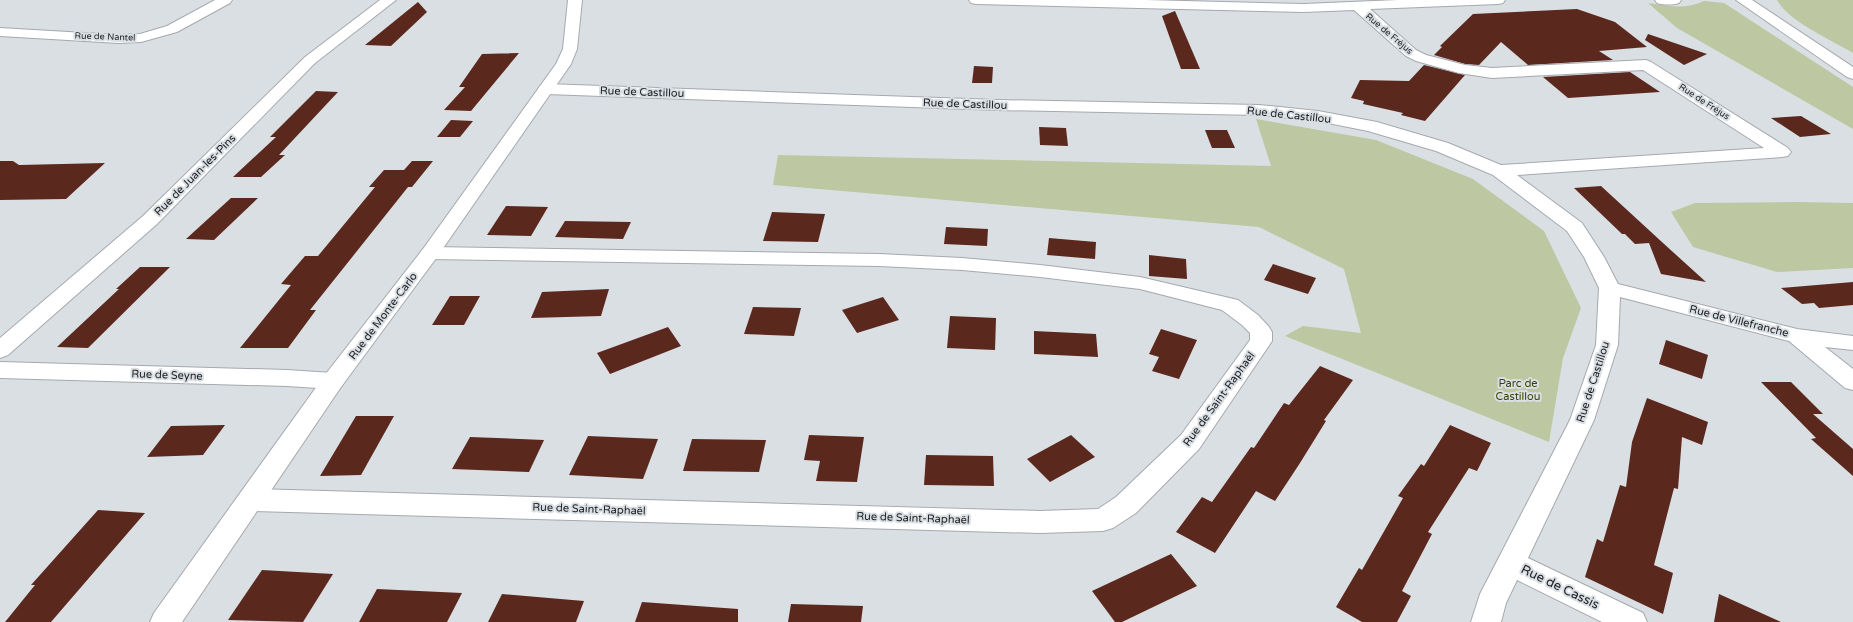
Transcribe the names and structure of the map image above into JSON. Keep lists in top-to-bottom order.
{
  "streets": {
    "street": [
      "Rue de Fréjus",
      "Rue de Nantel",
      "Rue de Castillou",
      "Rue de Juan-les-Pins",
      "Rue de Monte-Carlo",
      "Rue de Villefranche",
      "Rue de Seyne",
      "Rue de Saint-Raphaël",
      "Rue de Cassis"
    ]
  },
  "crossings": [
    ["Rue de Fréjus", "Rue de Castillou"],
    ["Rue de Castillou", "Rue de Monte-Carlo"],
    ["Rue de Castillou", "Rue de Villefranche"],
    ["Rue de Castillou", "Rue de Cassis"],
    ["Rue de Monte-Carlo", "Rue de Seyne"],
    ["Rue de Monte-Carlo", "Rue de Saint-Raphaël"]
  ],
  "parks": ["Parc de Castillou"]
}
